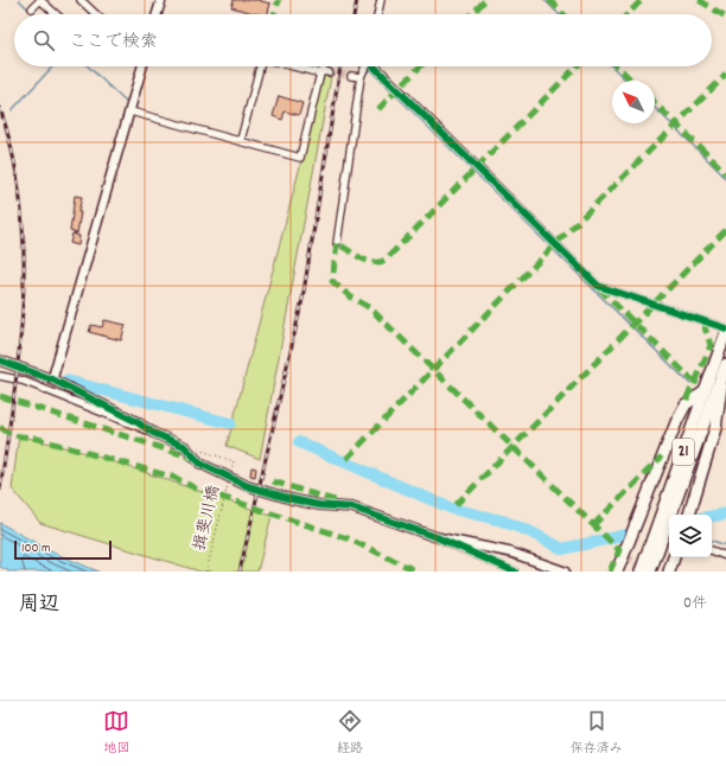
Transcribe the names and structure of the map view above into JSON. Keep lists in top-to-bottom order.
{
  "streets": {
    "highway": ["21"],
    "path": ["揖斐川橋"]
  },
  "scale_bar": "100 m",
  "north": "top left",
  "page": {
    "search": "ここで検索",
    "scale": "100 m",
    "heading": ["周辺", "0件"],
    "nav": ["地図", "経路", "保存済み"]
  }
}
